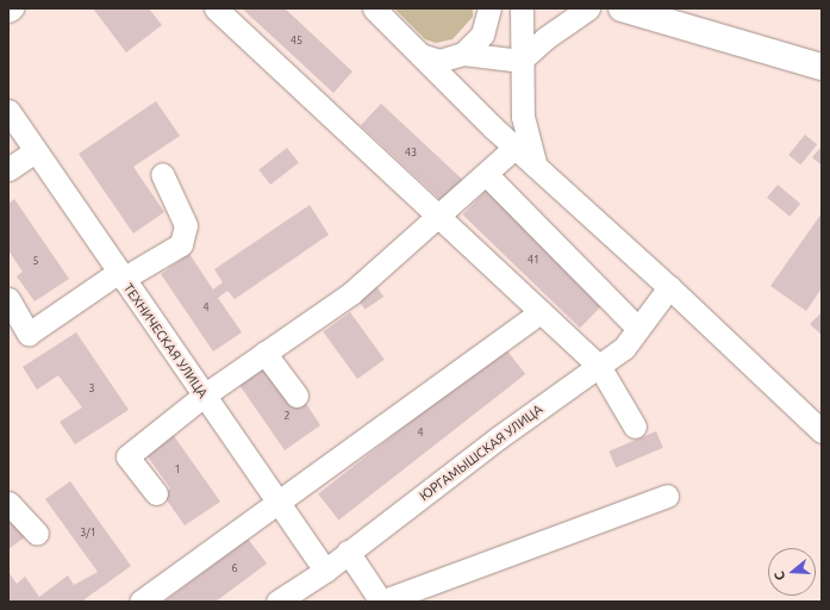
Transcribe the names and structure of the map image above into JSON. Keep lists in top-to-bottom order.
{
  "streets": {
    "street": ["ТЕХНИЧЕСКАЯ УЛИЦА", "ЮРГАМЫШСКАЯ УЛИЦА"]
  },
  "crossings": [
    ["ТЕХНИЧЕСКАЯ УЛИЦА", "ЮРГАМЫШСКАЯ УЛИЦА"]
  ],
  "house_numbers": [
    "45",
    "43",
    "41",
    "5",
    "4",
    "3",
    "2",
    "4",
    "1",
    "3/1",
    "6"
  ],
  "north": "left"
}
